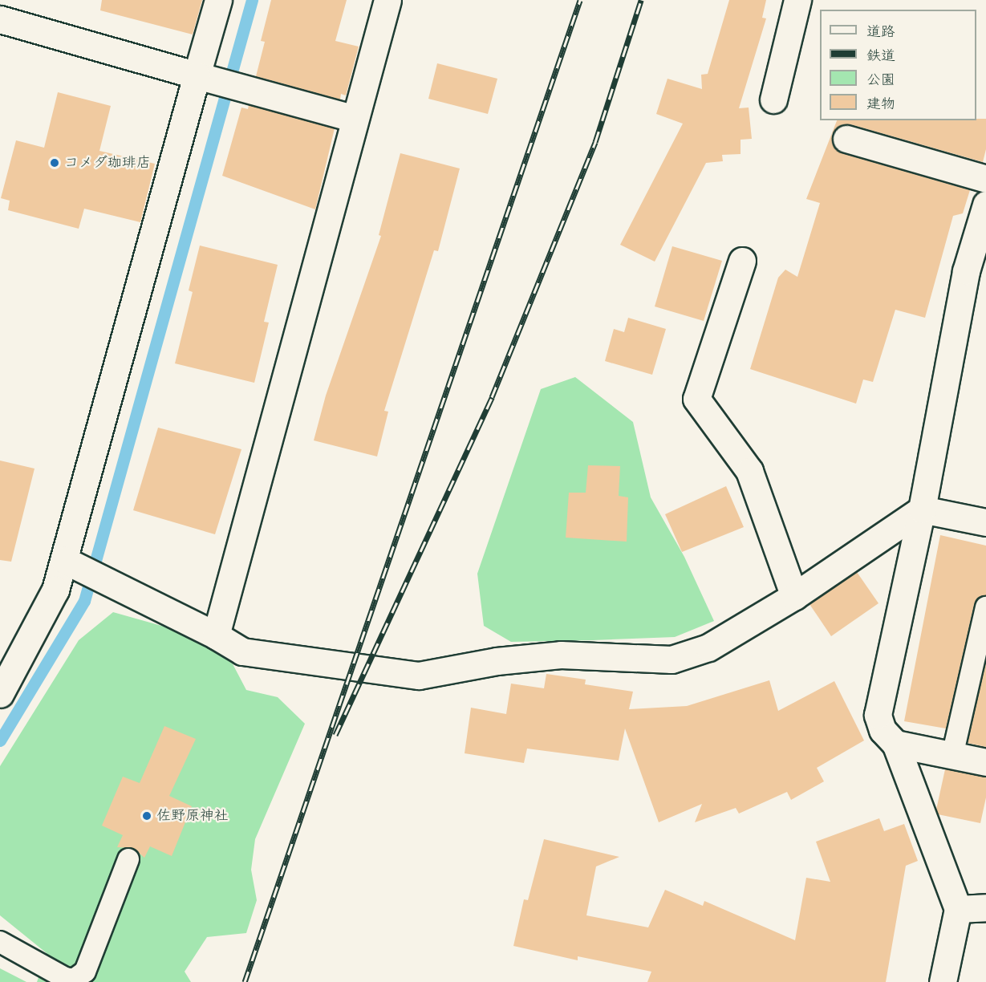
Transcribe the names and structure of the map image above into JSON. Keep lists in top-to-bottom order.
{
  "places": ["コメダ珈琲店", "佐野原神社"],
  "legend": [
    "道路",
    "鉄道",
    "公園",
    "建物"
  ]
}
